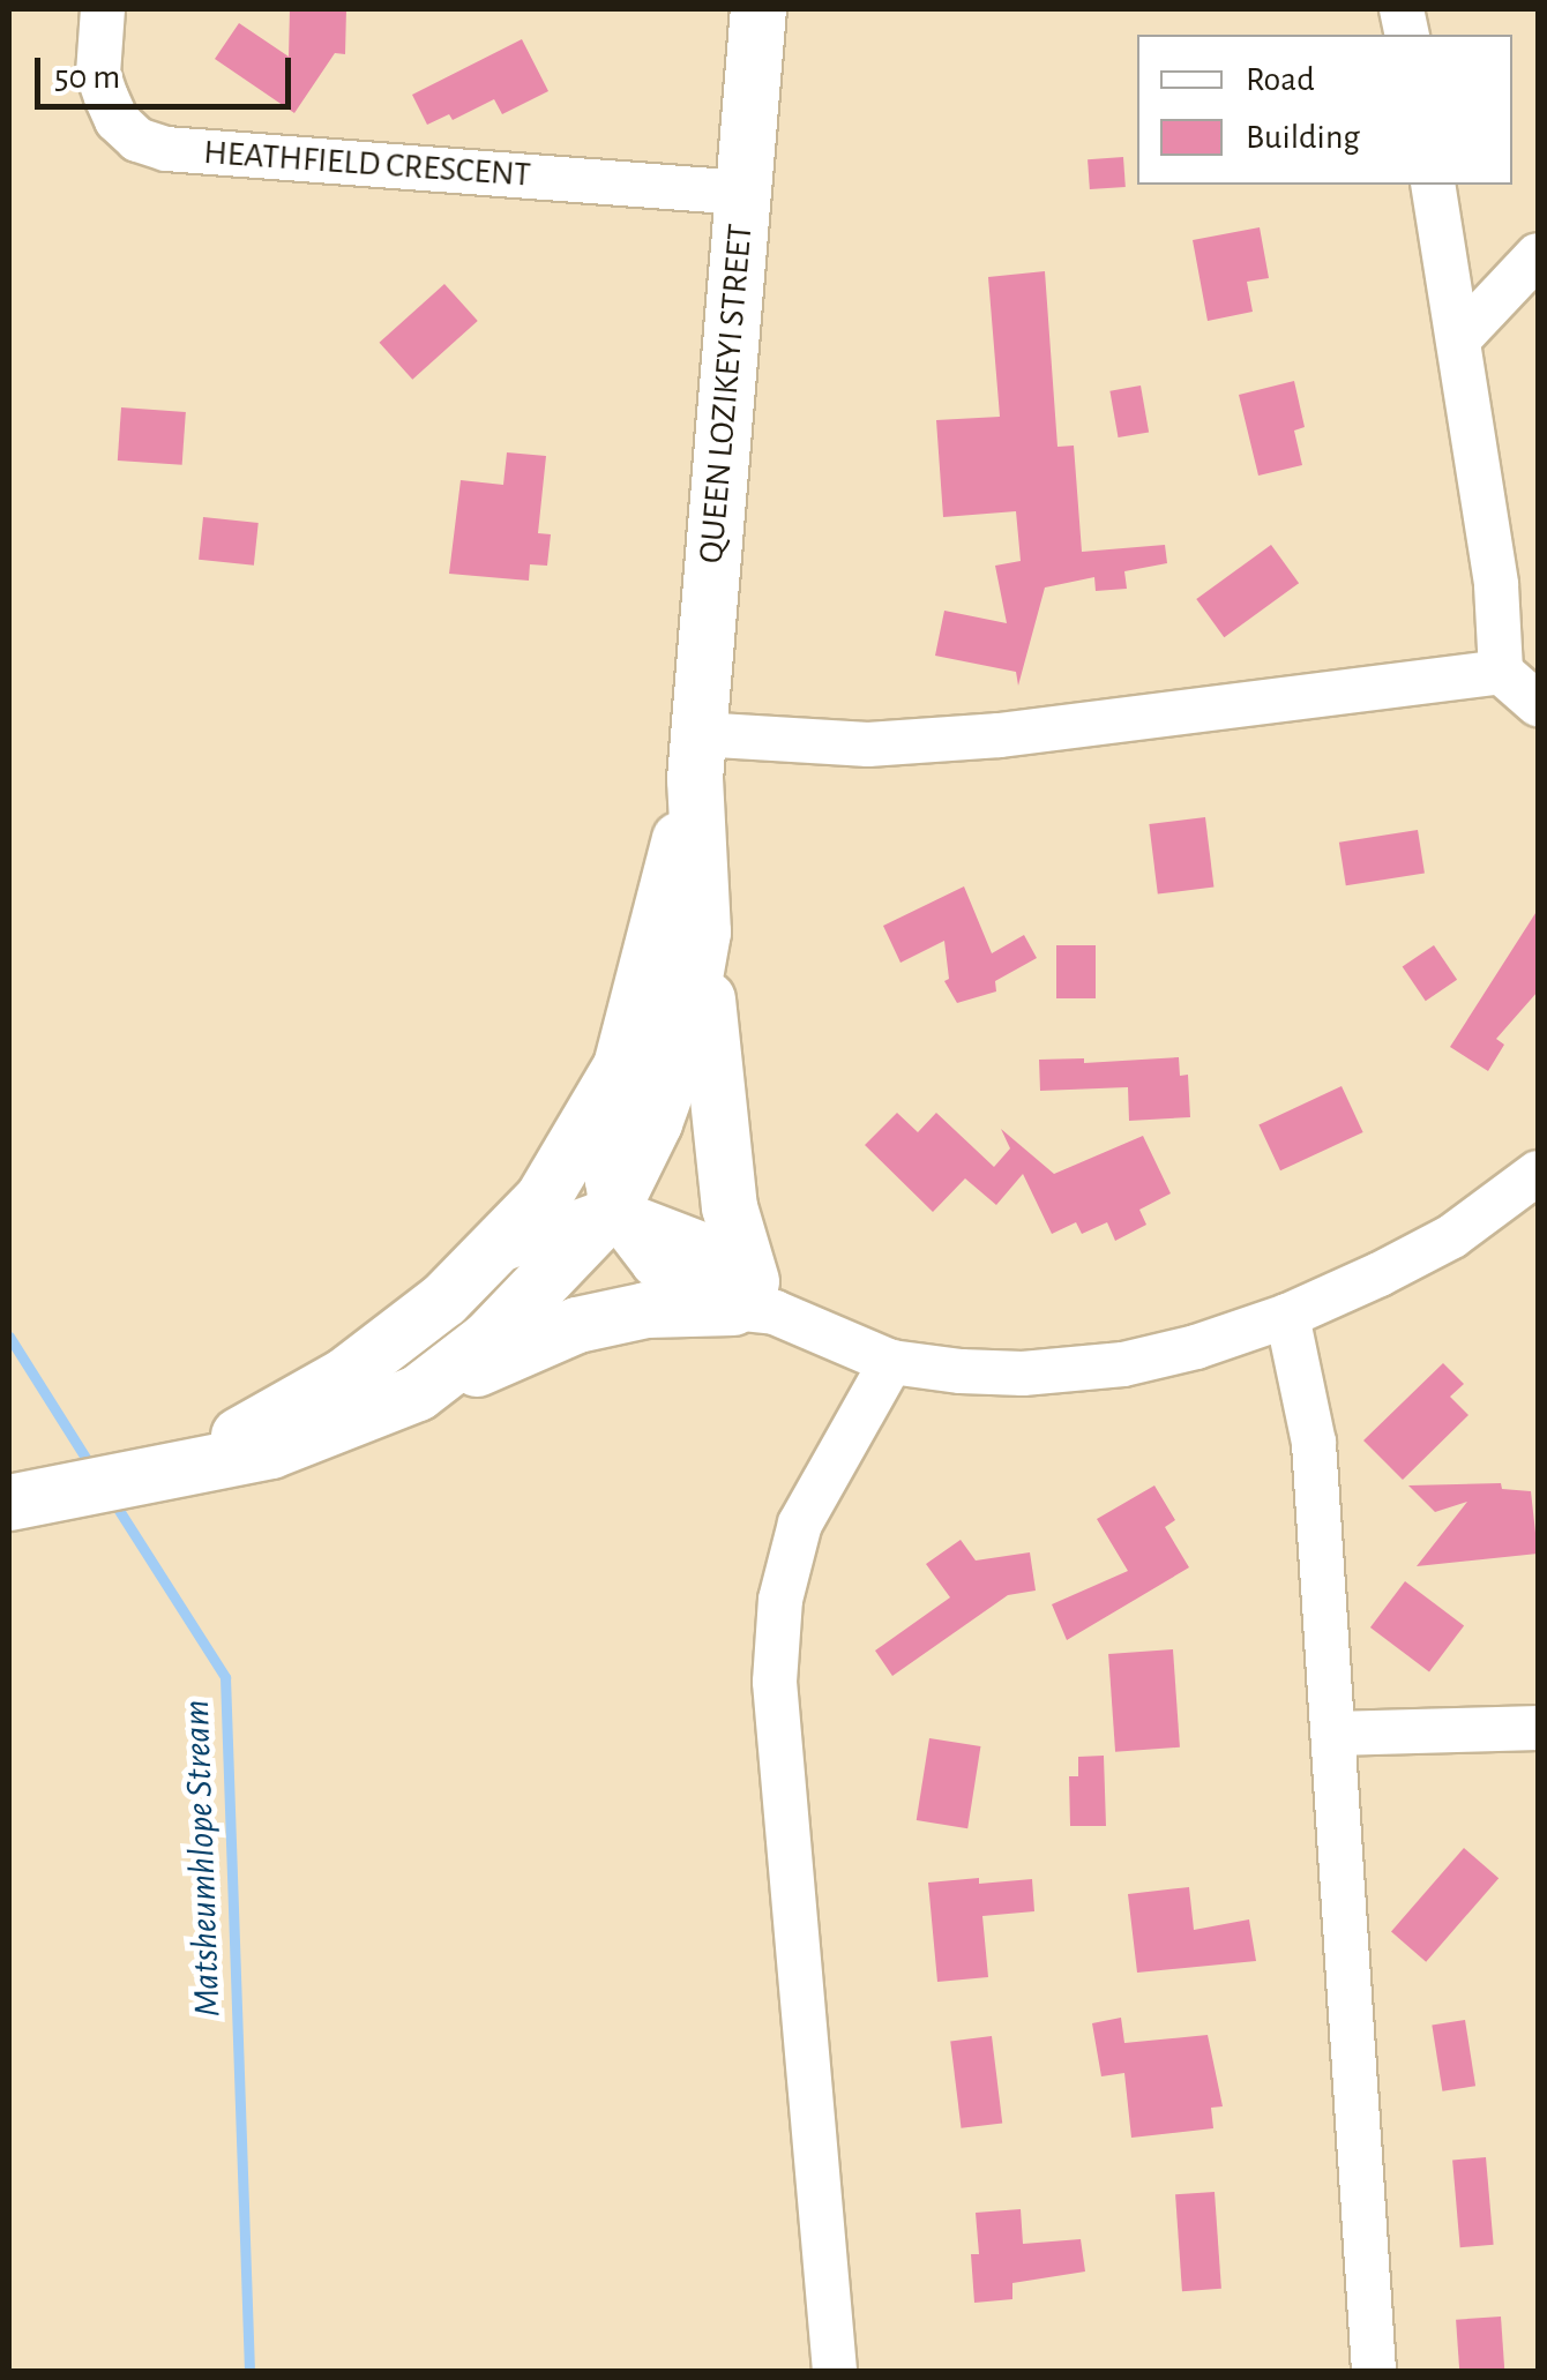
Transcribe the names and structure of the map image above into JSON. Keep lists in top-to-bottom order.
{
  "streets": {
    "main road": ["QUEEN LOZIKEYI STREET"],
    "street": ["HEATHFIELD CRESCENT"]
  },
  "crossings": [
    ["HEATHFIELD CRESCENT", "QUEEN LOZIKEYI STREET"]
  ],
  "water": ["Matsheumhlope Stream"],
  "legend": ["Road", "Building"],
  "scale_bar": "50 m"
}
